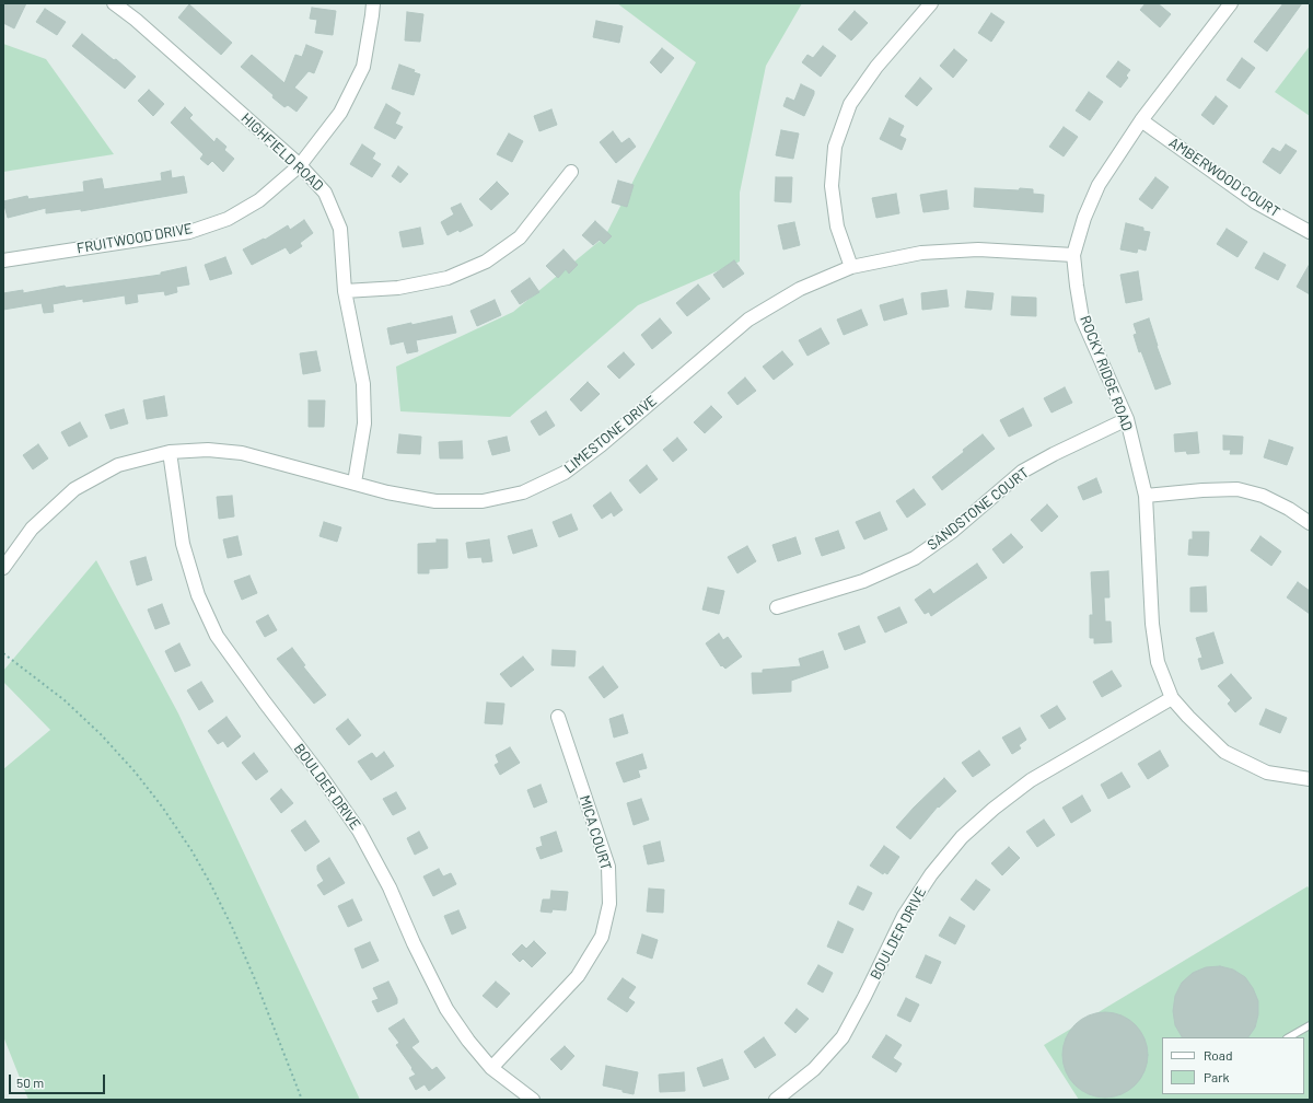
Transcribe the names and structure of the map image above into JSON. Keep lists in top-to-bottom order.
{
  "streets": {
    "street": [
      "HIGHFIELD ROAD",
      "AMBERWOOD COURT",
      "FRUITWOOD DRIVE",
      "ROCKY RIDGE ROAD",
      "LIMESTONE DRIVE",
      "SANDSTONE COURT",
      "BOULDER DRIVE",
      "MICA COURT"
    ]
  },
  "crossings": [
    ["HIGHFIELD ROAD", "FRUITWOOD DRIVE"],
    ["HIGHFIELD ROAD", "LIMESTONE DRIVE"],
    ["AMBERWOOD COURT", "ROCKY RIDGE ROAD"],
    ["ROCKY RIDGE ROAD", "LIMESTONE DRIVE"],
    ["ROCKY RIDGE ROAD", "SANDSTONE COURT"],
    ["ROCKY RIDGE ROAD", "BOULDER DRIVE"],
    ["LIMESTONE DRIVE", "BOULDER DRIVE"],
    ["BOULDER DRIVE", "MICA COURT"]
  ],
  "legend": ["Road", "Park"],
  "scale_bar": "50 m"
}
